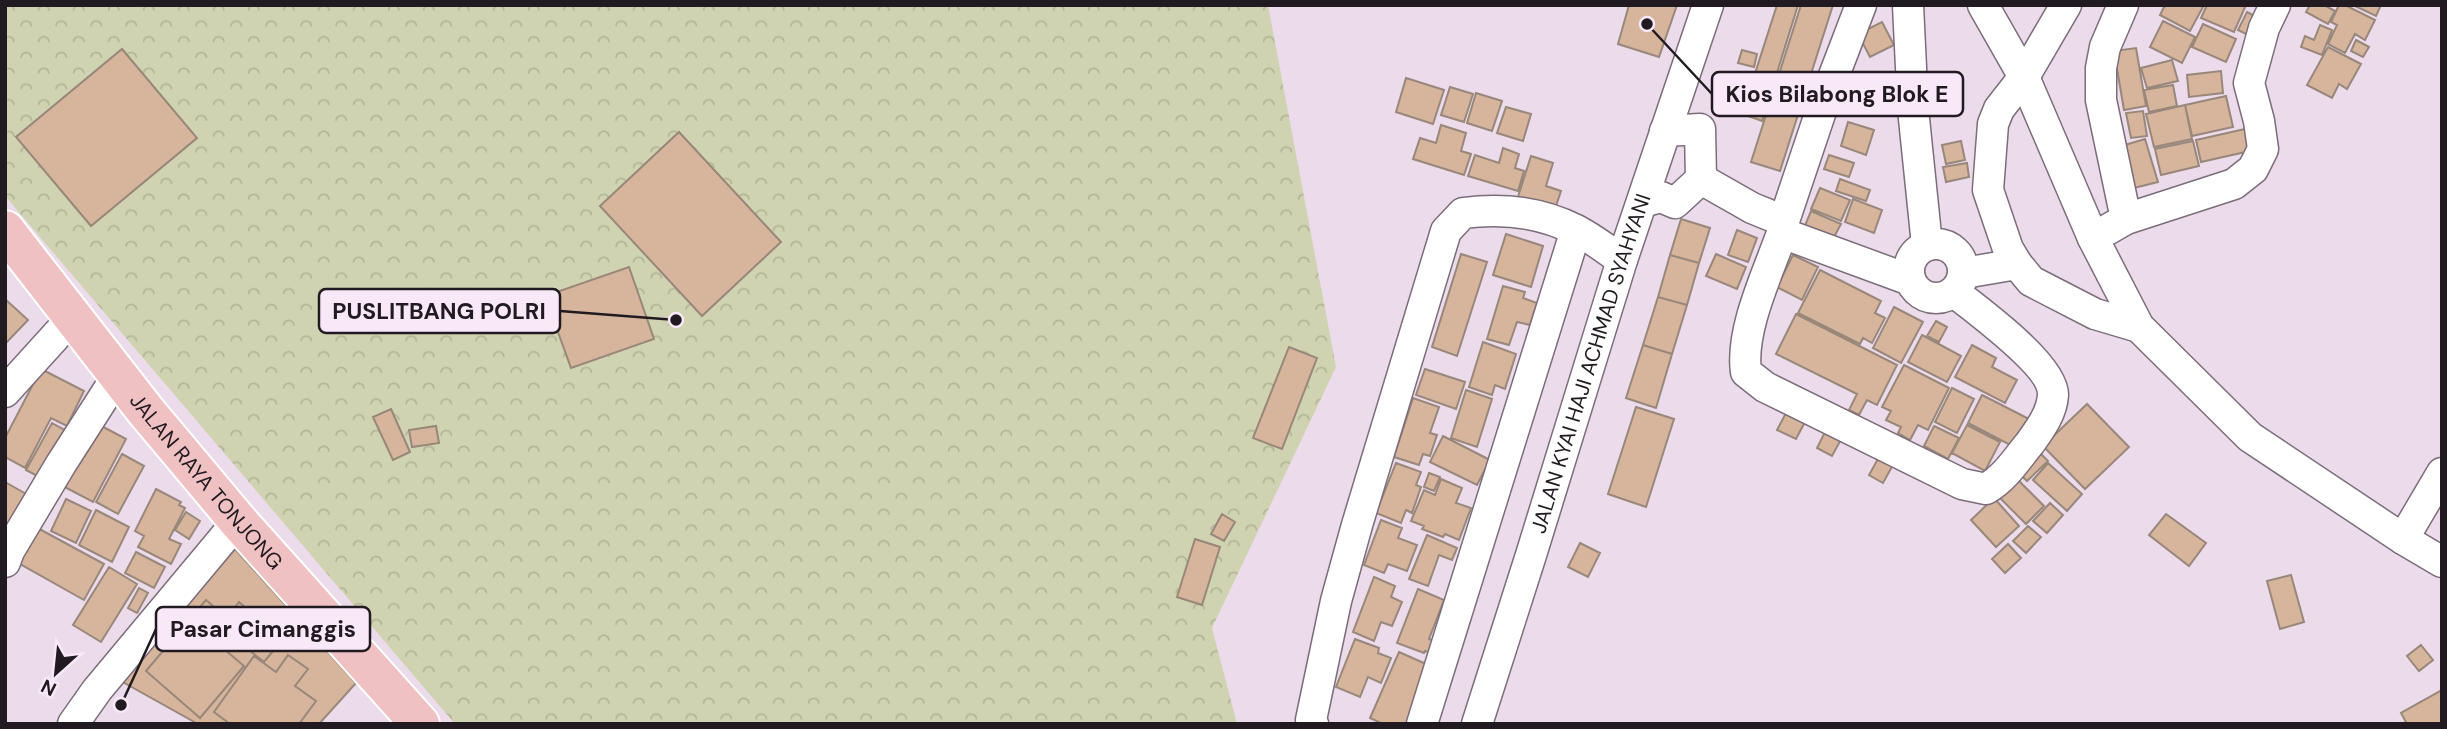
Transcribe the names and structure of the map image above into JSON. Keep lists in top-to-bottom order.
{
  "streets": {
    "main road": ["JALAN RAYA TONJONG"],
    "street": ["JALAN KYAI HAJI ACHMAD SYAHYANI"]
  },
  "places": ["Kios Bilabong Blok E", "PUSLITBANG POLRI", "Pasar Cimanggis"],
  "north": "bottom left"
}
